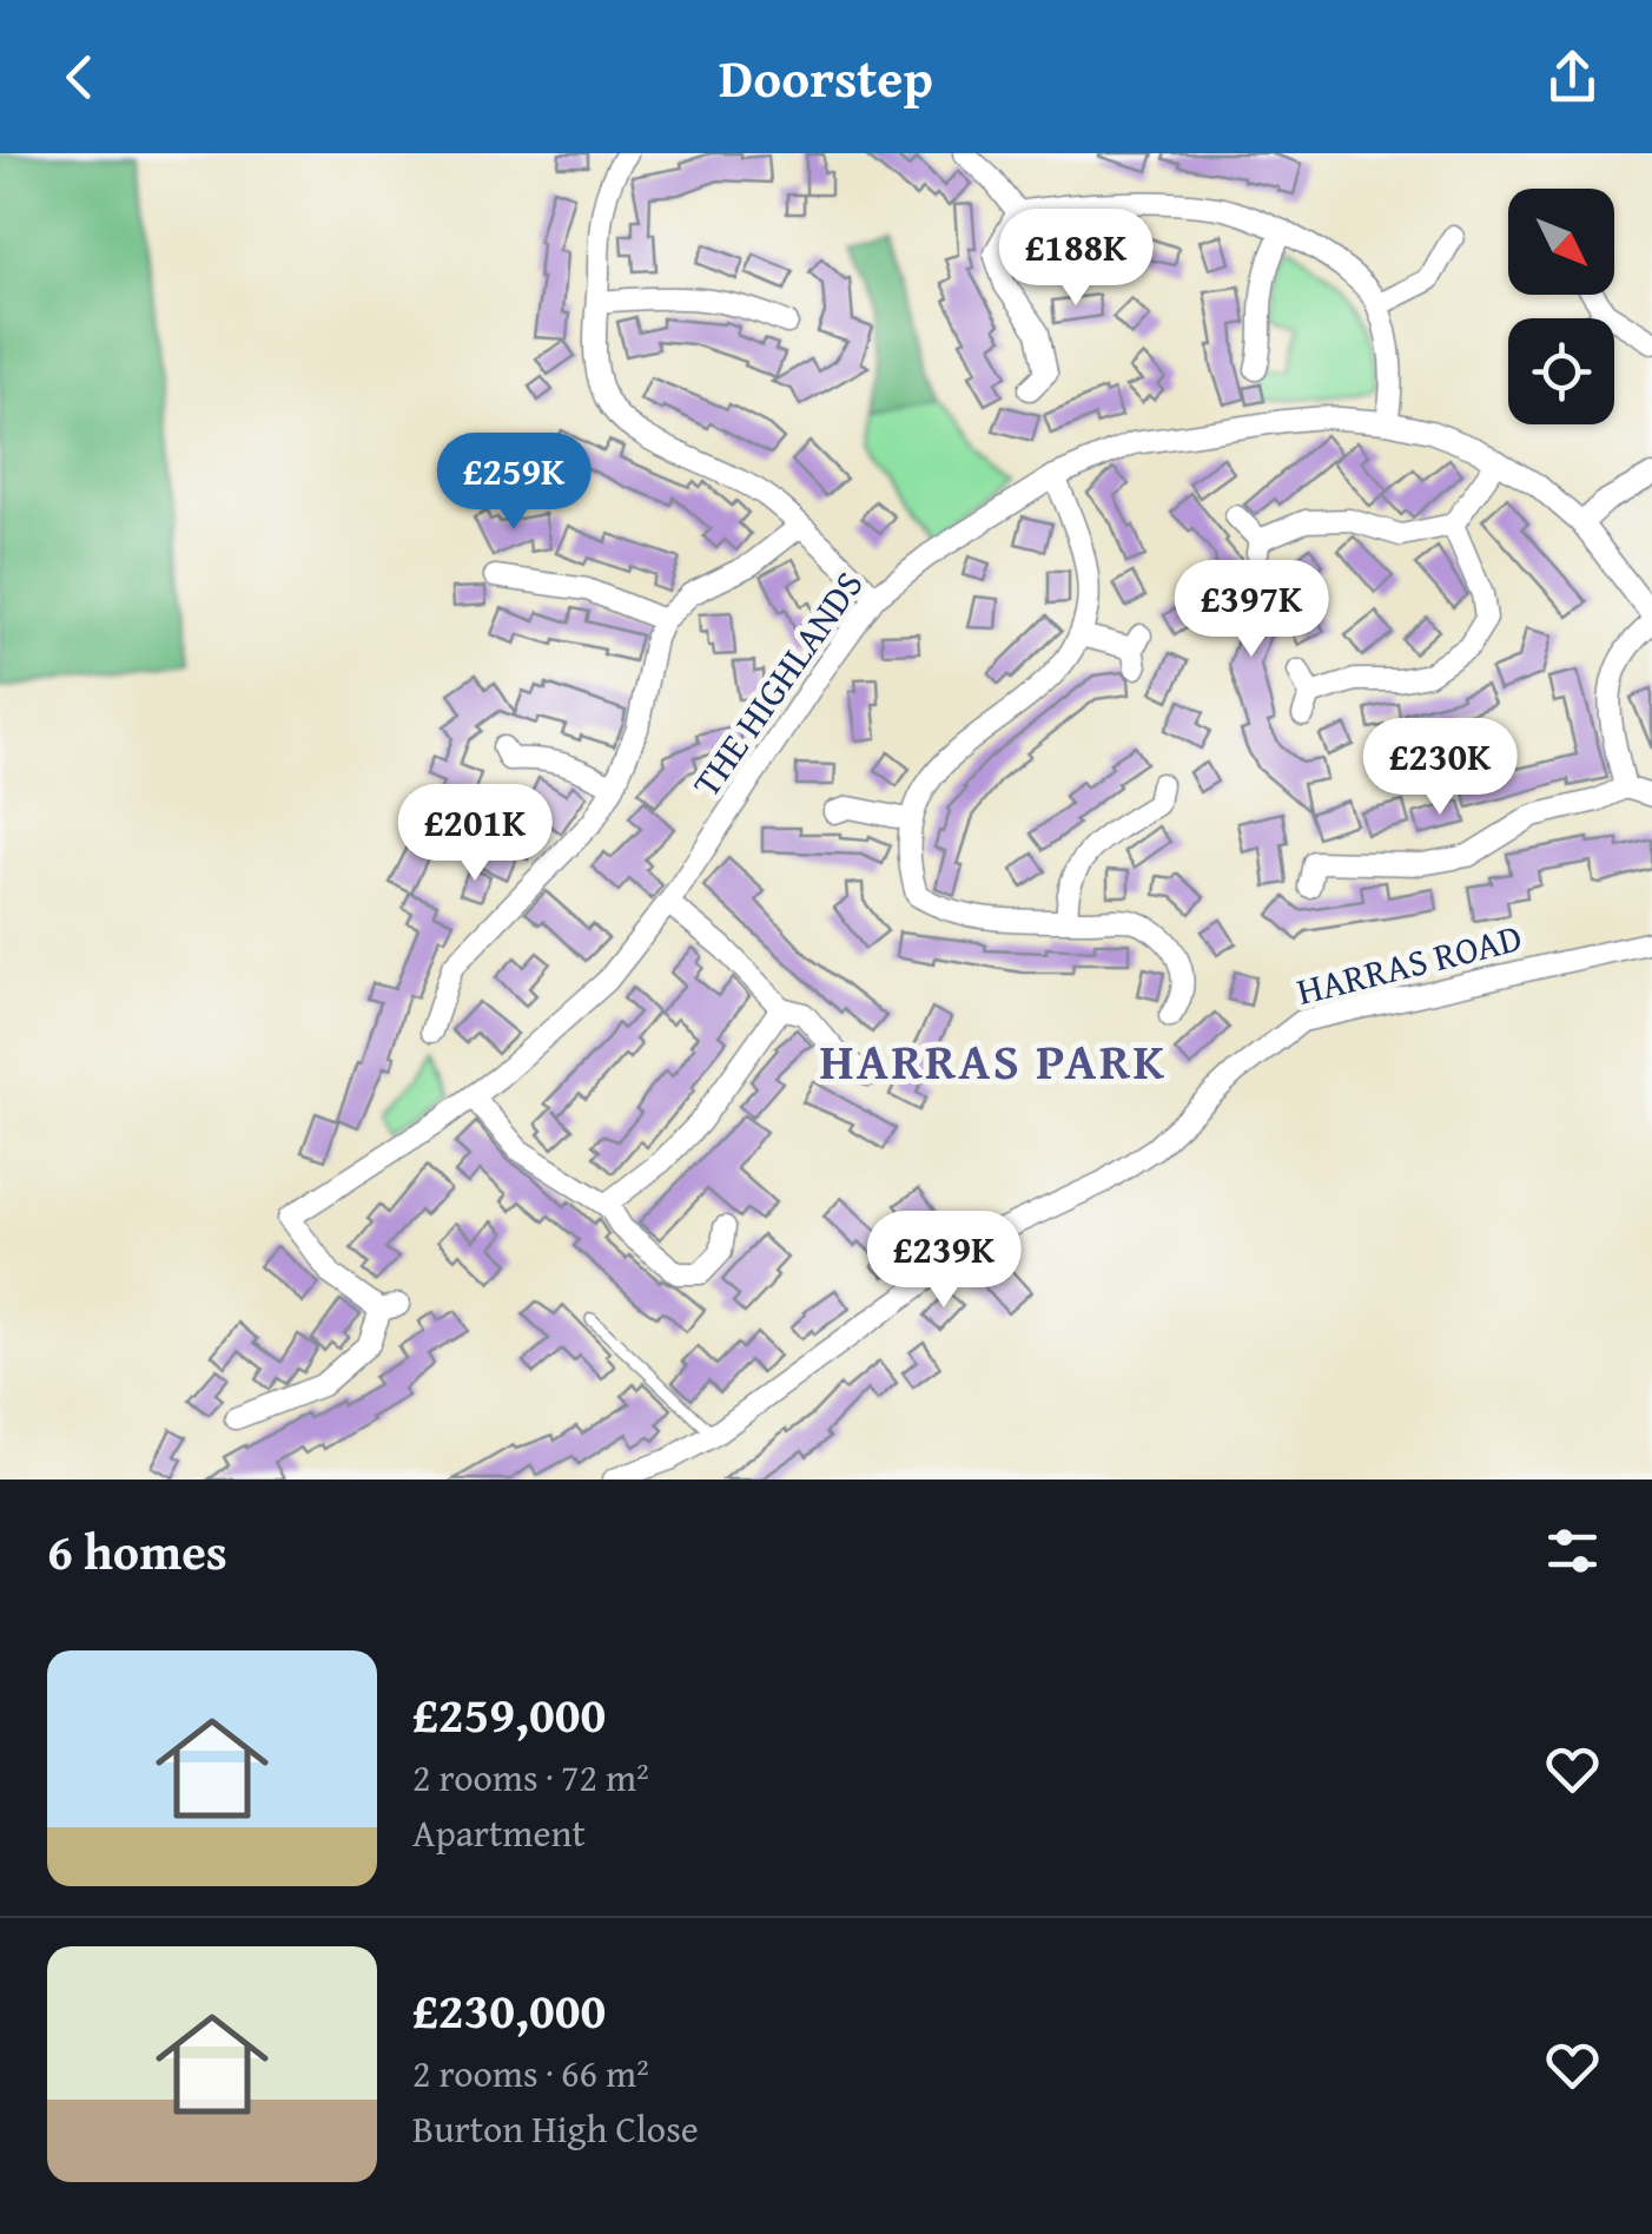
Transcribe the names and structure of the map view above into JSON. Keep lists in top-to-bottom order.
{
  "streets": {
    "street": ["THE HIGHLANDS", "HARRAS ROAD"]
  },
  "districts": ["HARRAS PARK"],
  "north": "bottom right",
  "page": {
    "header": "Doorstep",
    "price": [
      "£188K",
      "£259K",
      "£397K",
      "£230K",
      "£201K",
      "£239K"
    ],
    "heading": "6 homes",
    "list": [
      {
        "name": "£259,000",
        "note": "2 rooms · 72 m² · Apartment"
      },
      {
        "name": "£230,000",
        "note": "2 rooms · 66 m² · Burton High Close"
      }
    ]
  }
}
